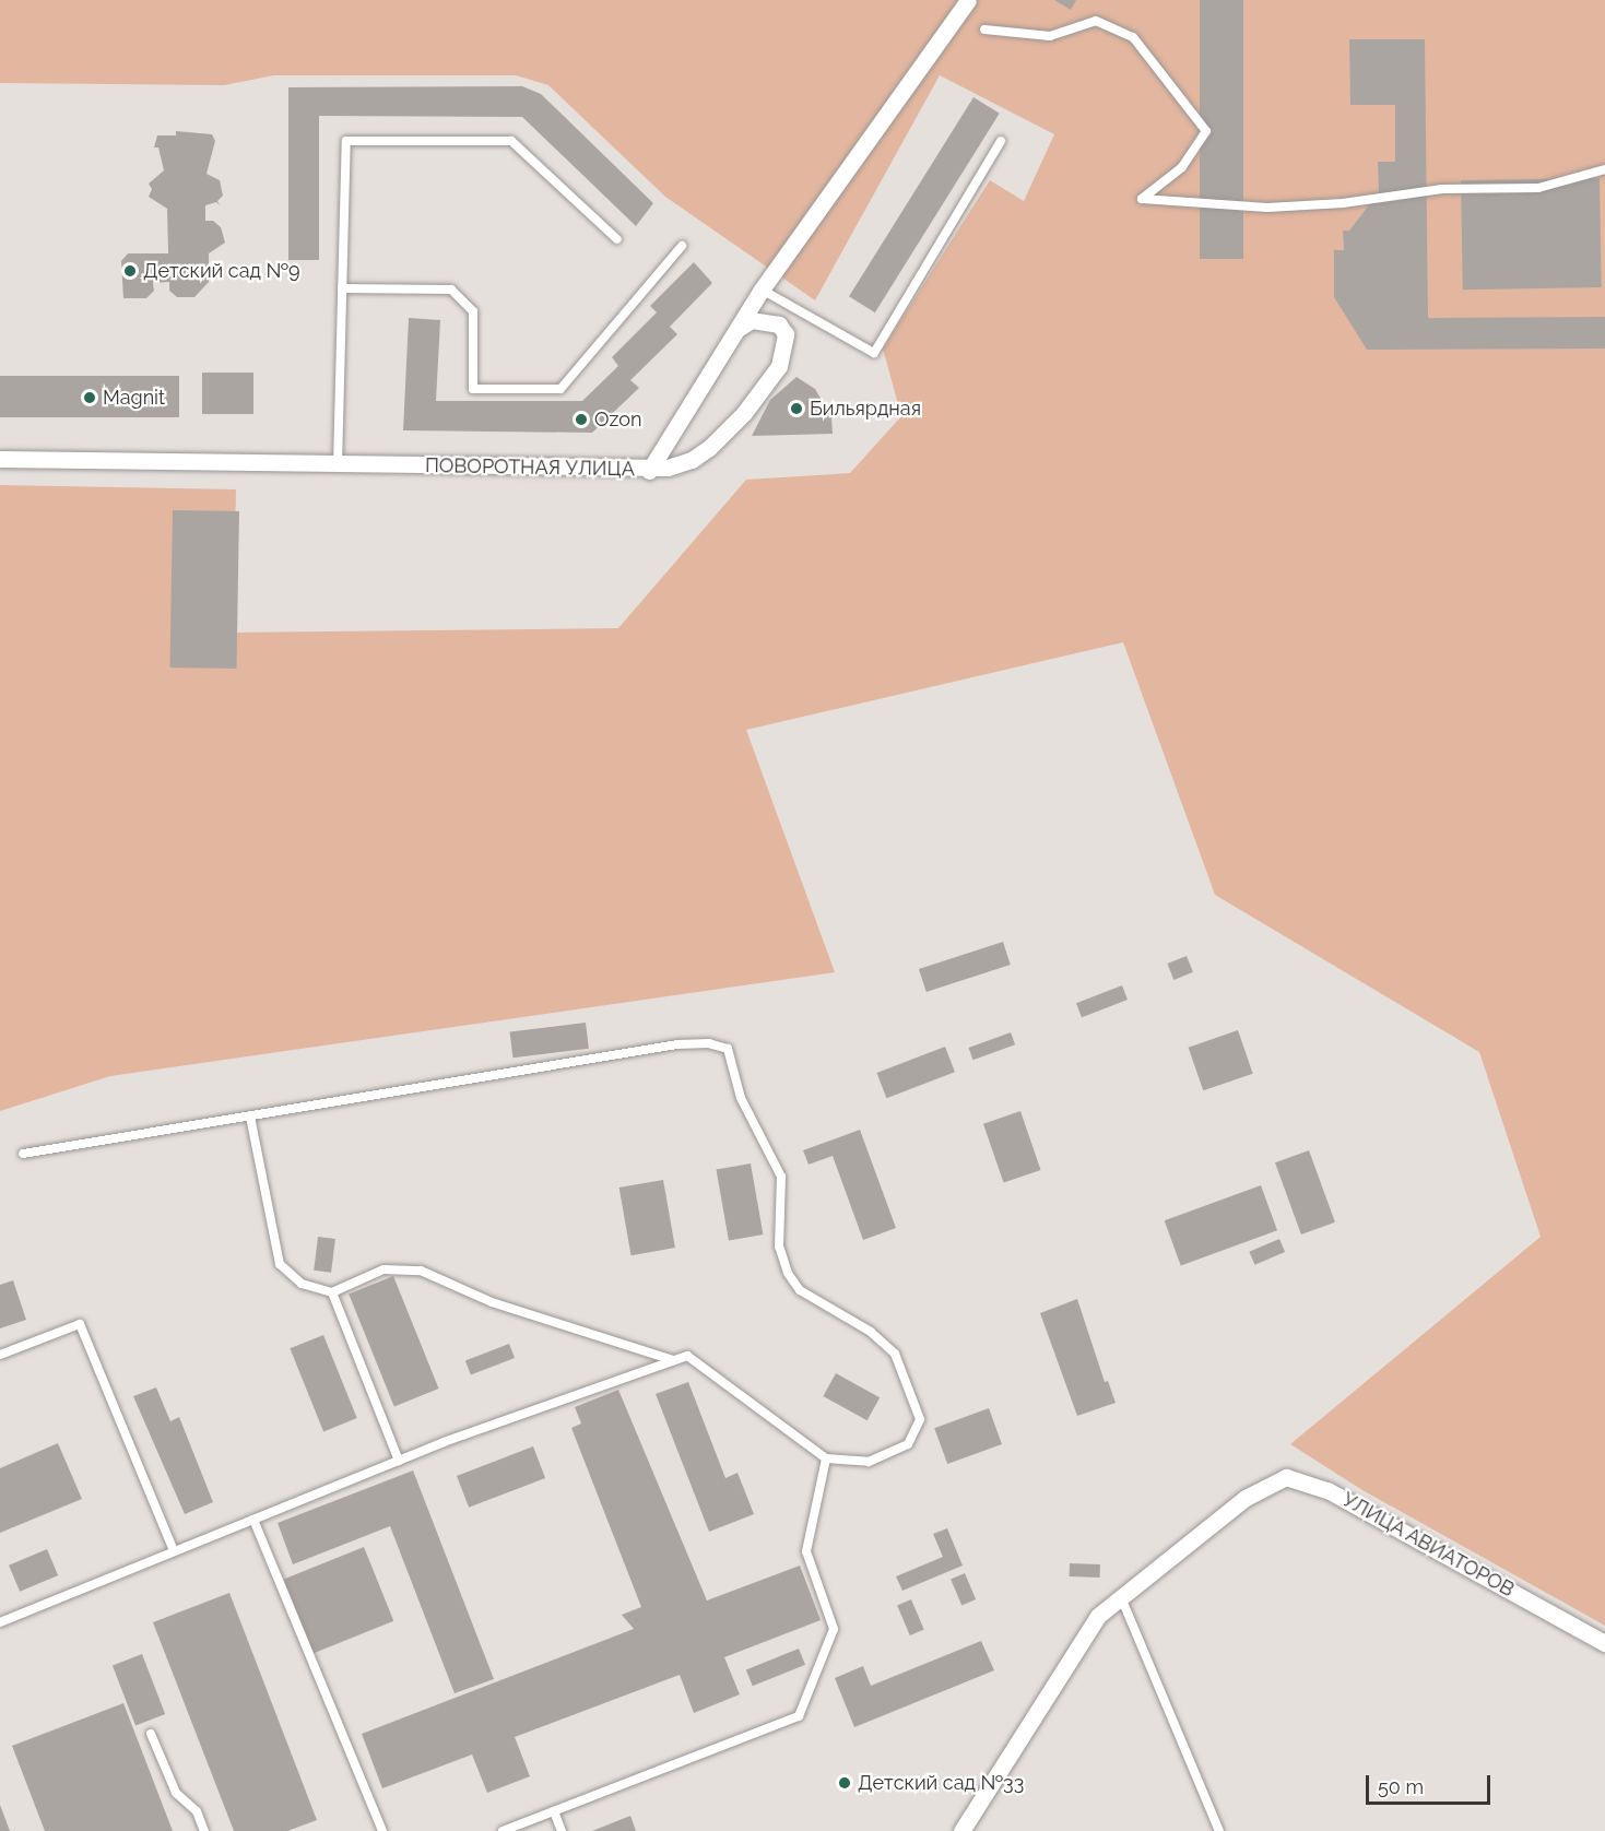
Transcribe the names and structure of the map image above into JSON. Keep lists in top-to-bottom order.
{
  "streets": {
    "street": ["ПОВОРОТНАЯ УЛИЦА", "УЛИЦА АВИАТОРОВ"]
  },
  "places": [
    "Детский сад №9",
    "Magnit",
    "Бильярдная",
    "Ozon",
    "Детский сад №33"
  ],
  "scale_bar": "50 m"
}
